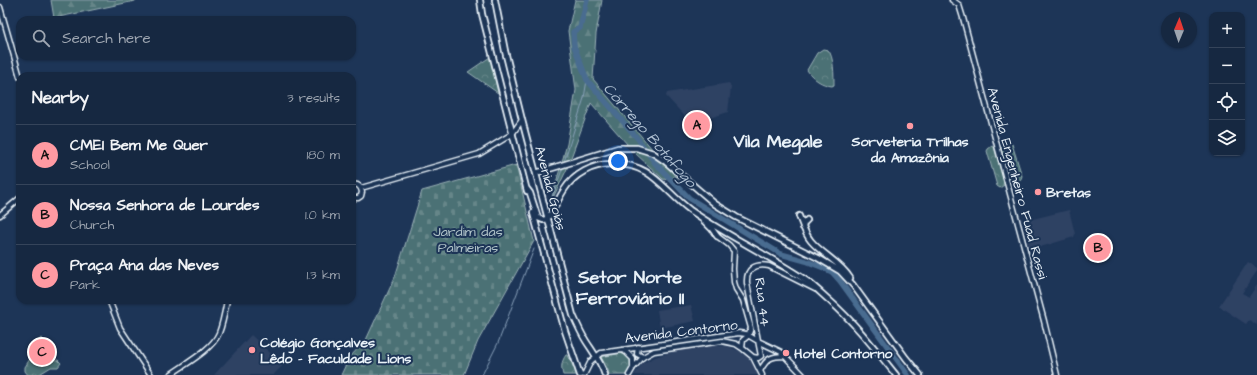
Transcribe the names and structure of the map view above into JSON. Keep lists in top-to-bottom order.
{
  "streets": {
    "main road": [
      "Avenida Engenheiro Fuad Rassi",
      "Avenida Goiás",
      "Rua 44",
      "Avenida Contorno"
    ]
  },
  "crossings": [
    ["Avenida Goiás", "Avenida Contorno"],
    ["Rua 44", "Avenida Contorno"]
  ],
  "districts": ["Vila Megale", "Setor Norte Ferroviário II"],
  "water": ["Córrego Botafogo"],
  "parks": ["Jardim das Palmeiras"],
  "places": [
    "Sorveteria Trilhas da Amazônia",
    "Bretas",
    "Colégio Gonçalves Lêdo - Faculdade Lions",
    "Hotel Contorno"
  ],
  "north": "top",
  "page": {
    "map_buttons": ["+", "−"],
    "search": "Search here",
    "heading": ["Nearby", "3 results"],
    "pins": ["A", "B", "C"],
    "list": [
      {
        "mark": "A",
        "name": "CMEI Bem Me Quer",
        "note": "School",
        "value": "180 m"
      },
      {
        "mark": "B",
        "name": "Nossa Senhora de Lourdes",
        "note": "Church",
        "value": "1.0 km"
      },
      {
        "mark": "C",
        "name": "Praça Ana das Neves",
        "note": "Park",
        "value": "1.3 km"
      }
    ]
  }
}
